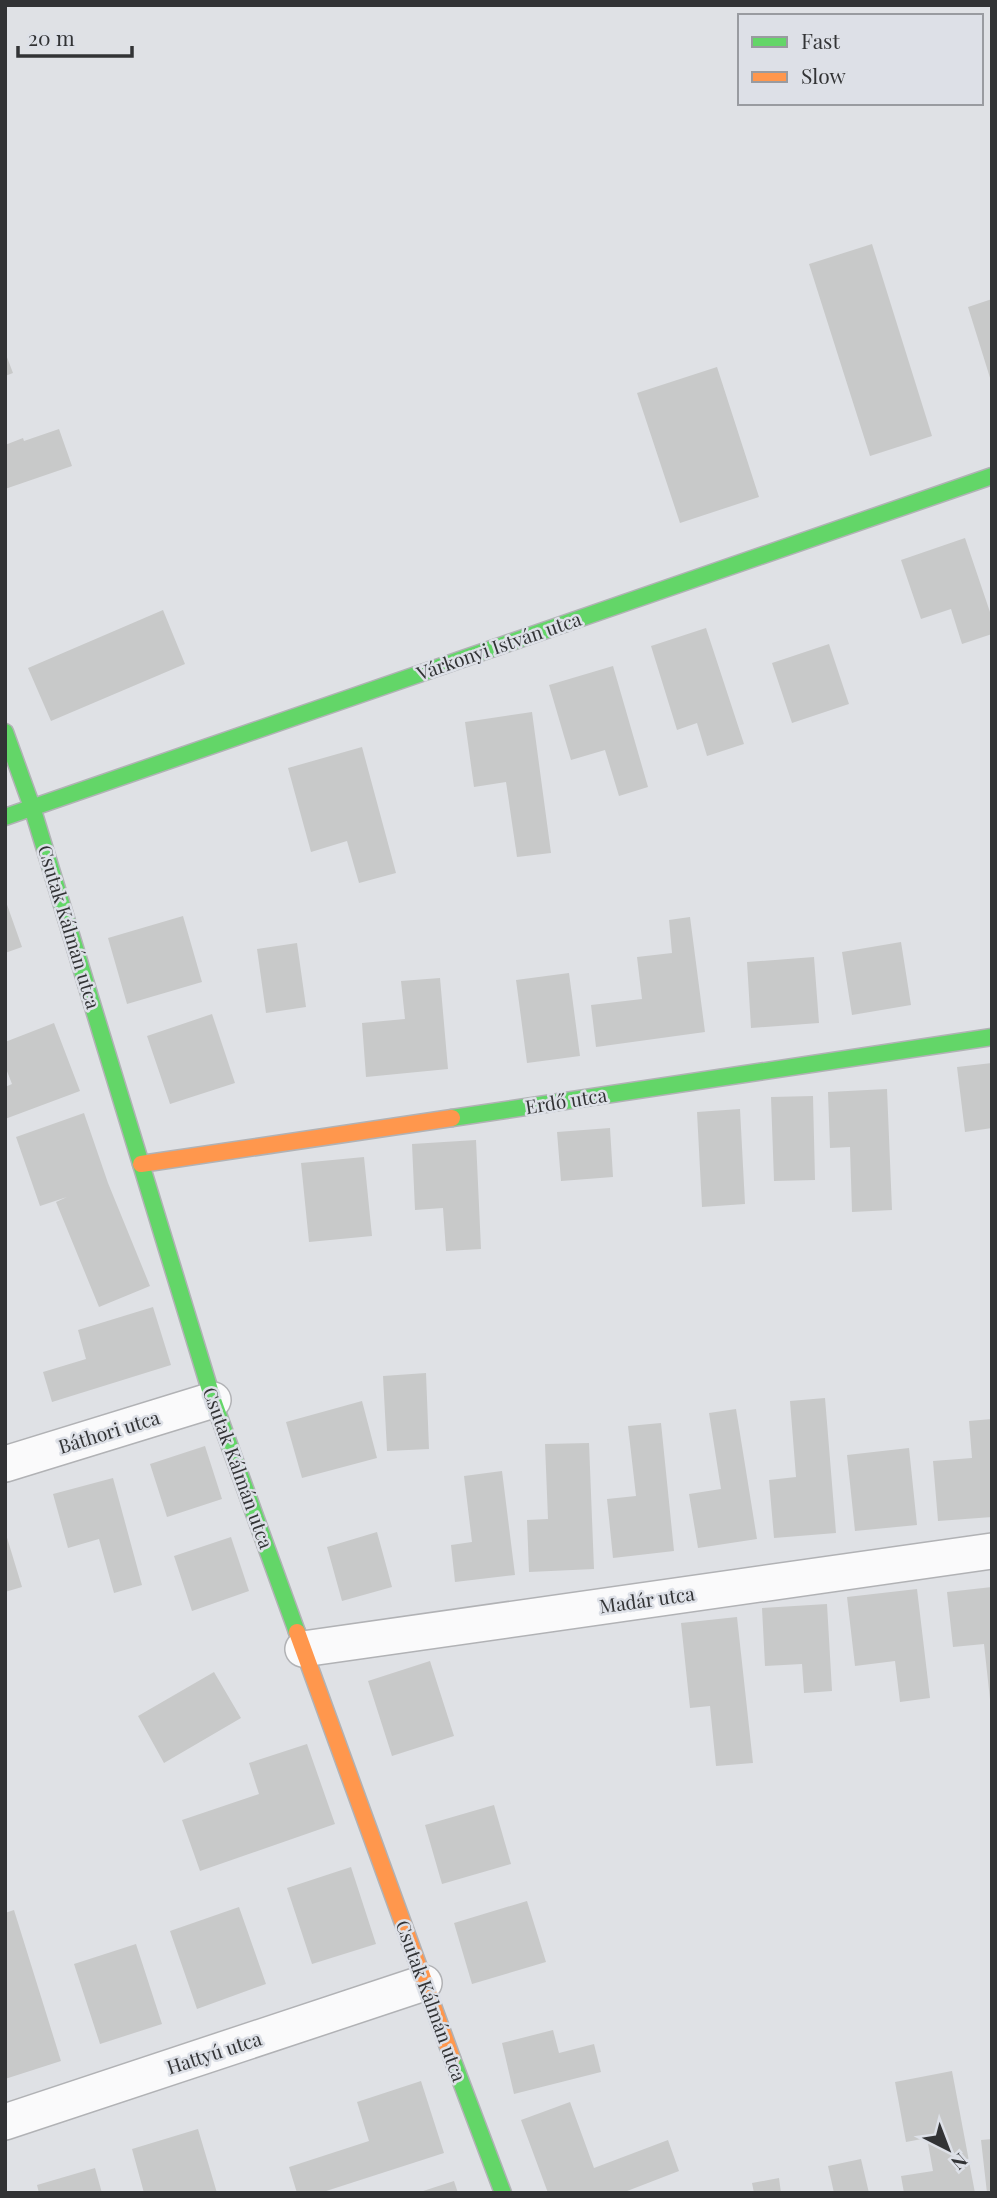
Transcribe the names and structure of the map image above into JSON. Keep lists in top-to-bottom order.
{
  "streets": {
    "street": [
      "Várkonyi István utca",
      "Csutak Kálmán utca",
      "Erdő utca",
      "Báthori utca",
      "Madár utca",
      "Hattyú utca"
    ]
  },
  "crossings": [
    ["Várkonyi István utca", "Csutak Kálmán utca"],
    ["Csutak Kálmán utca", "Erdő utca"],
    ["Csutak Kálmán utca", "Báthori utca"],
    ["Csutak Kálmán utca", "Madár utca"],
    ["Csutak Kálmán utca", "Hattyú utca"]
  ],
  "legend": ["Fast", "Slow"],
  "scale_bar": "20 m",
  "north": "bottom right"
}
